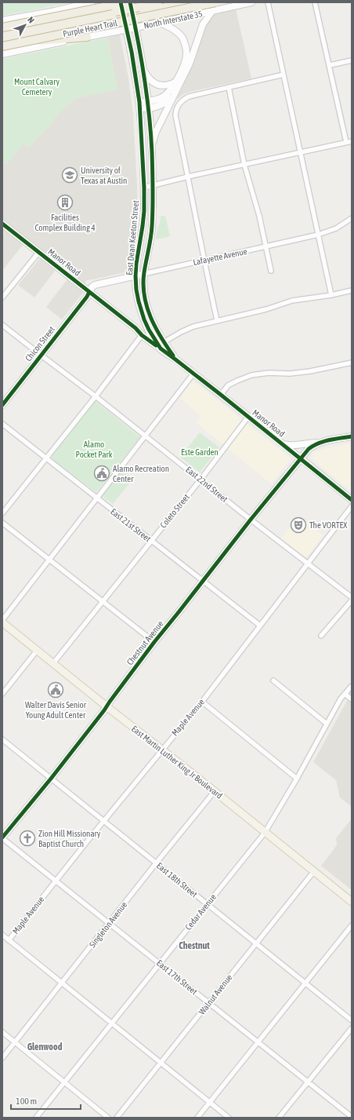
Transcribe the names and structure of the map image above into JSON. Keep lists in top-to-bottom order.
{
  "streets": {
    "highway": ["Purple Heart Trail"],
    "main road": [
      "North Interstate 35",
      "East Dean Keeton Street",
      "Lafayette Avenue",
      "Manor Road",
      "Chicon Street",
      "Chestnut Avenue",
      "East Martin Luther King Jr Boulevard"
    ],
    "street": [
      "East 22nd Street",
      "Coleto Street",
      "East 21st Street",
      "Maple Avenue",
      "East 18th Street",
      "Cedar Avenue",
      "Singleton Avenue",
      "East 17th Street",
      "Walnut Avenue"
    ]
  },
  "crossings": [
    ["East Dean Keeton Street", "Lafayette Avenue"],
    ["East Dean Keeton Street", "Manor Road"],
    ["Lafayette Avenue", "Manor Road"],
    ["Lafayette Avenue", "Chicon Street"],
    ["Manor Road", "Chicon Street"],
    ["Manor Road", "Coleto Street"],
    ["Manor Road", "Chestnut Avenue"],
    ["Chicon Street", "East 22nd Street"],
    ["East 22nd Street", "Coleto Street"],
    ["East 22nd Street", "Chestnut Avenue"],
    ["East 22nd Street", "Maple Avenue"],
    ["Coleto Street", "East 21st Street"],
    ["Coleto Street", "East Martin Luther King Jr Boulevard"],
    ["East 21st Street", "Chestnut Avenue"],
    ["East 21st Street", "Maple Avenue"],
    ["Chestnut Avenue", "East Martin Luther King Jr Boulevard"],
    ["Chestnut Avenue", "East 18th Street"],
    ["Chestnut Avenue", "East 17th Street"],
    ["Maple Avenue", "East Martin Luther King Jr Boulevard"],
    ["Maple Avenue", "East 18th Street"],
    ["Maple Avenue", "East 17th Street"],
    ["East Martin Luther King Jr Boulevard", "Cedar Avenue"],
    ["East Martin Luther King Jr Boulevard", "Singleton Avenue"],
    ["East Martin Luther King Jr Boulevard", "Walnut Avenue"],
    ["East 18th Street", "Cedar Avenue"],
    ["East 18th Street", "Singleton Avenue"],
    ["East 18th Street", "Walnut Avenue"],
    ["Cedar Avenue", "East 17th Street"],
    ["Singleton Avenue", "East 17th Street"],
    ["East 17th Street", "Walnut Avenue"]
  ],
  "districts": ["Chestnut", "Glenwood"],
  "parks": ["Mount Calvary Cemetery", "Alamo Pocket Park", "Este Garden"],
  "places": {
    "school or university": ["University of Texas at Austin"],
    "building": ["Facilities Complex Building 4"],
    "public building": ["Alamo Recreation Center", "Walter Davis Senior Young Adult Center"],
    "theatre": ["The VORTEX"],
    "church": ["Zion Hill Missionary Baptist Church"]
  },
  "scale_bar": "100 m",
  "north": "top right"
}
